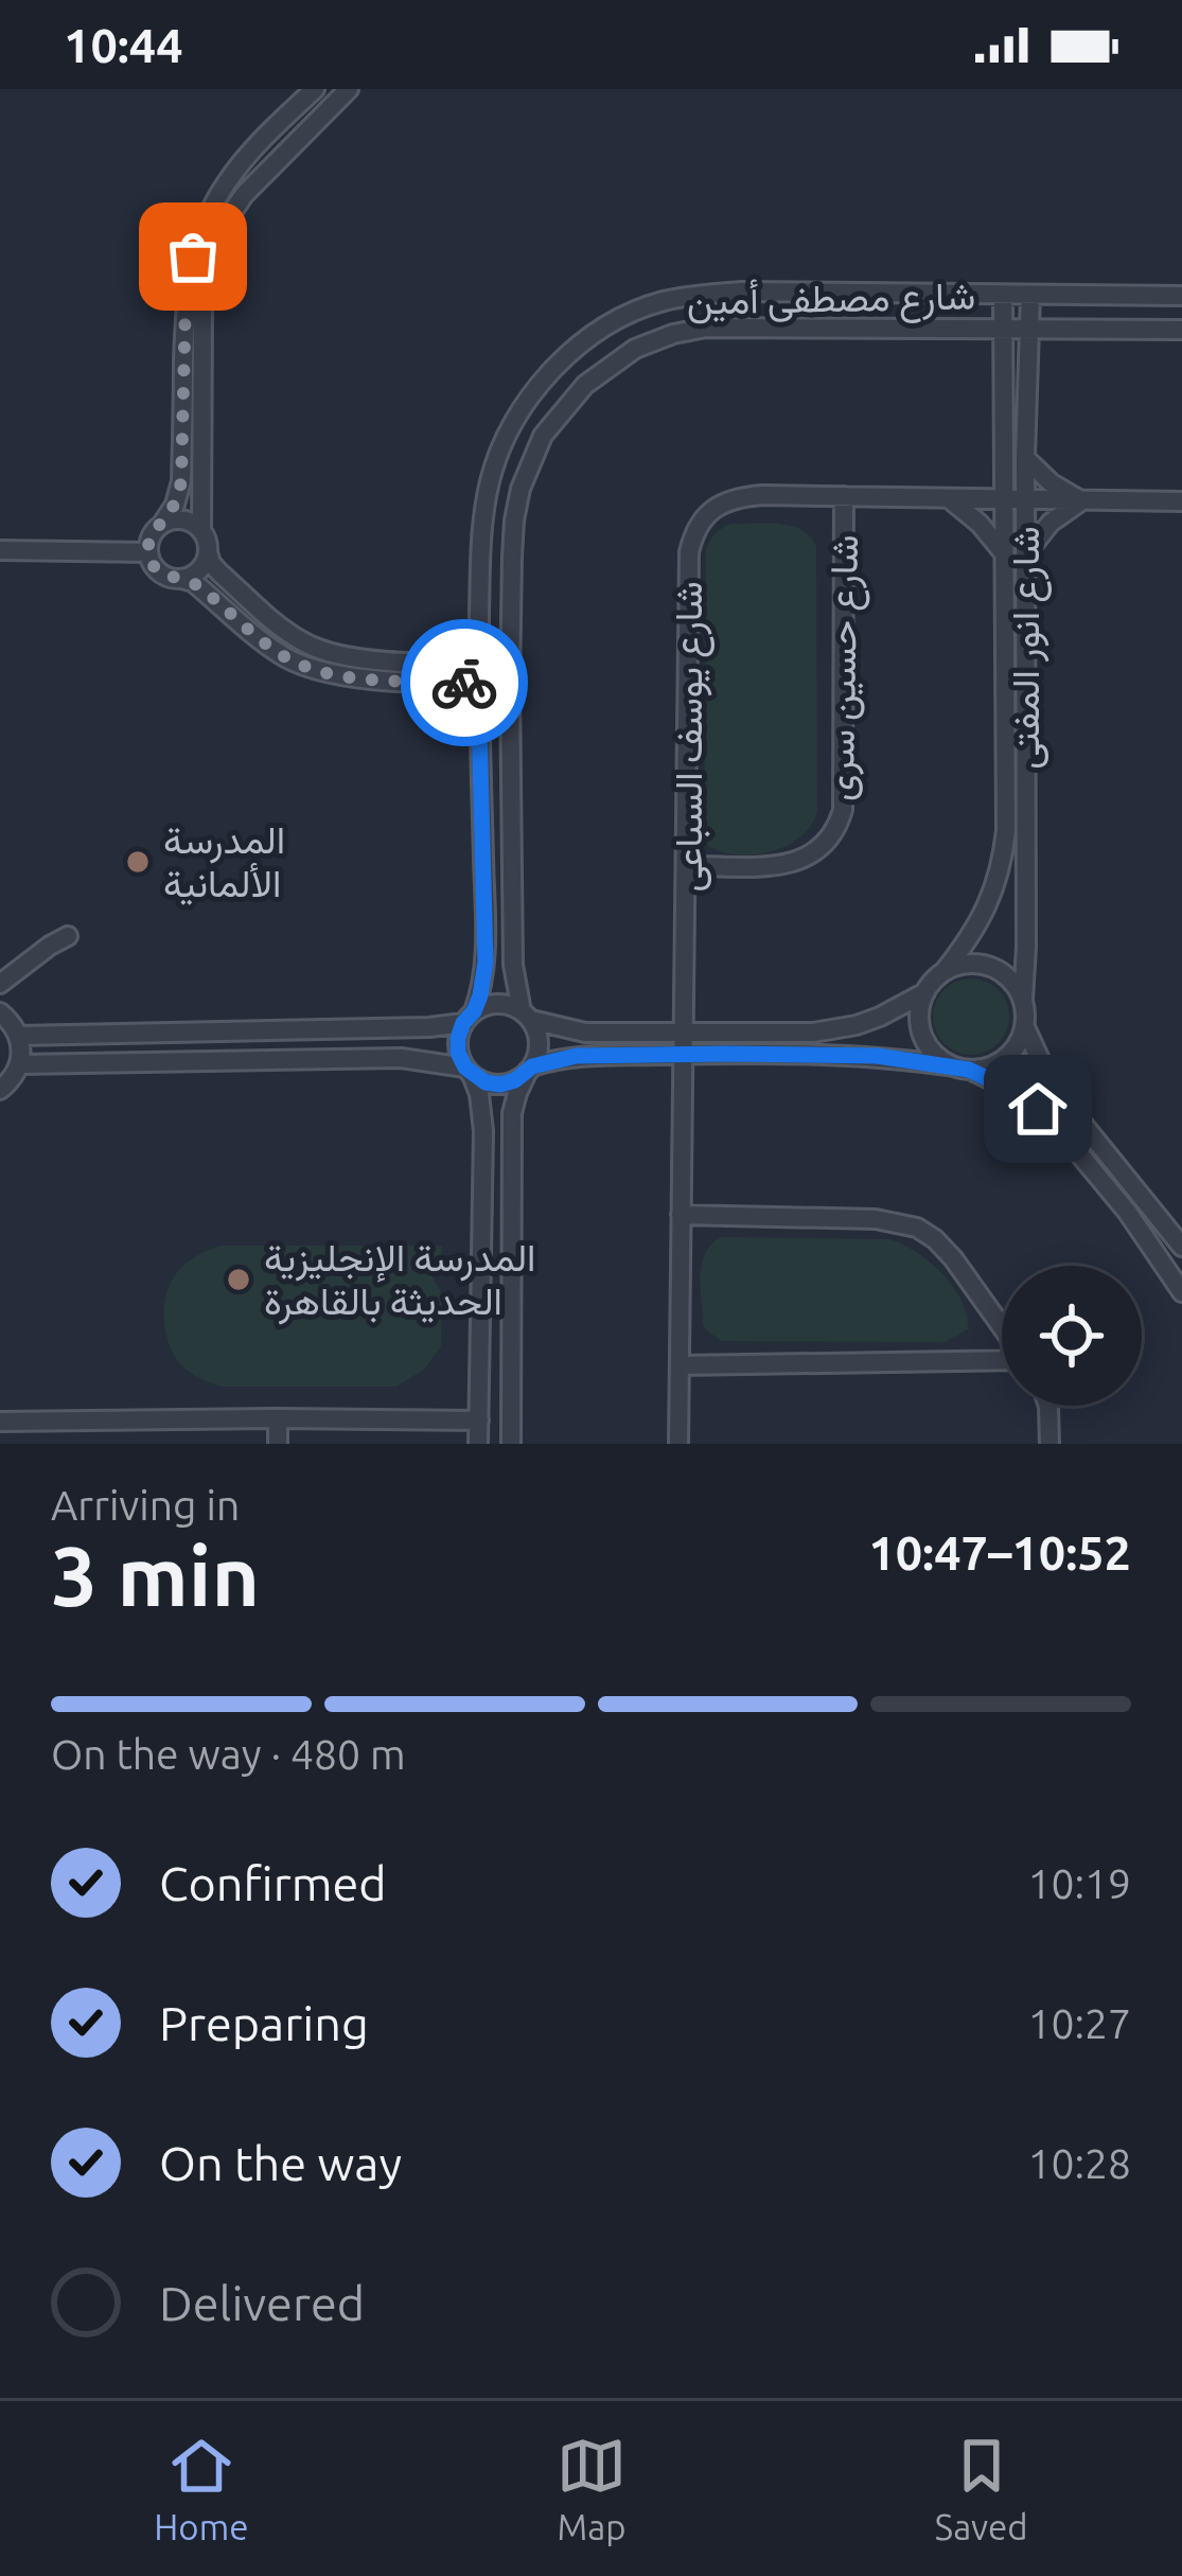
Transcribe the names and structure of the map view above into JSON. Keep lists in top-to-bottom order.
{
  "streets": {
    "street": [
      "شارع مصطفى أمين",
      "شارع انور المفتى",
      "شارع حسين سرى",
      "شارع يوسف السباعى"
    ]
  },
  "crossings": [
    ["شارع مصطفى أمين", "شارع انور المفتى"],
    ["شارع انور المفتى", "شارع يوسف السباعى"],
    ["شارع حسين سرى", "شارع يوسف السباعى"]
  ],
  "places": ["المدرسة الألمانية", "المدرسة الإنجليزية الحديثة بالقاهرة"],
  "page": {
    "status": "10:44",
    "heading": ["3 min", "Arriving in", "10:47–10:52"],
    "bar": "On the way · 480 m",
    "list": [
      ["Confirmed", "10:19"],
      ["Preparing", "10:27"],
      ["On the way", "10:28"],
      "Delivered"
    ],
    "tabs": ["Home", "Map", "Saved"]
  }
}
